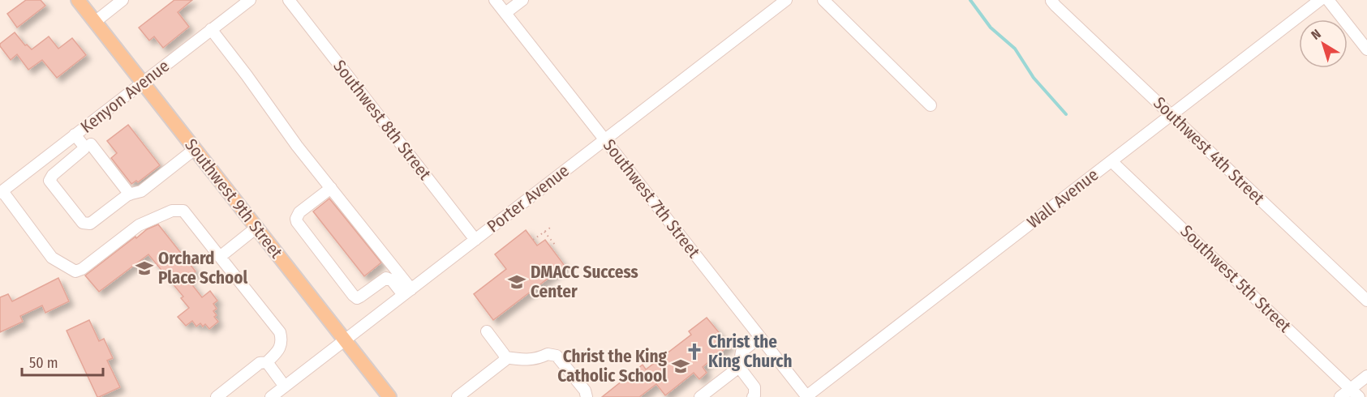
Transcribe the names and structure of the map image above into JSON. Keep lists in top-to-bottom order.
{
  "streets": {
    "main road": ["Southwest 9th Street"],
    "street": [
      "Kenyon Avenue",
      "Southwest 8th Street",
      "Southwest 4th Street",
      "Porter Avenue",
      "Southwest 7th Street",
      "Wall Avenue",
      "Southwest 5th Street"
    ]
  },
  "crossings": [
    ["Kenyon Avenue", "Southwest 9th Street"],
    ["Southwest 8th Street", "Porter Avenue"],
    ["Southwest 4th Street", "Wall Avenue"],
    ["Southwest 9th Street", "Porter Avenue"],
    ["Porter Avenue", "Southwest 7th Street"],
    ["Southwest 7th Street", "Wall Avenue"],
    ["Wall Avenue", "Southwest 5th Street"]
  ],
  "places": {
    "school or university": ["Orchard Place School", "DMACC Success Center", "Christ the King Catholic School"],
    "church": ["Christ the King Church"]
  },
  "scale_bar": "50 m",
  "north": "top left"
}
